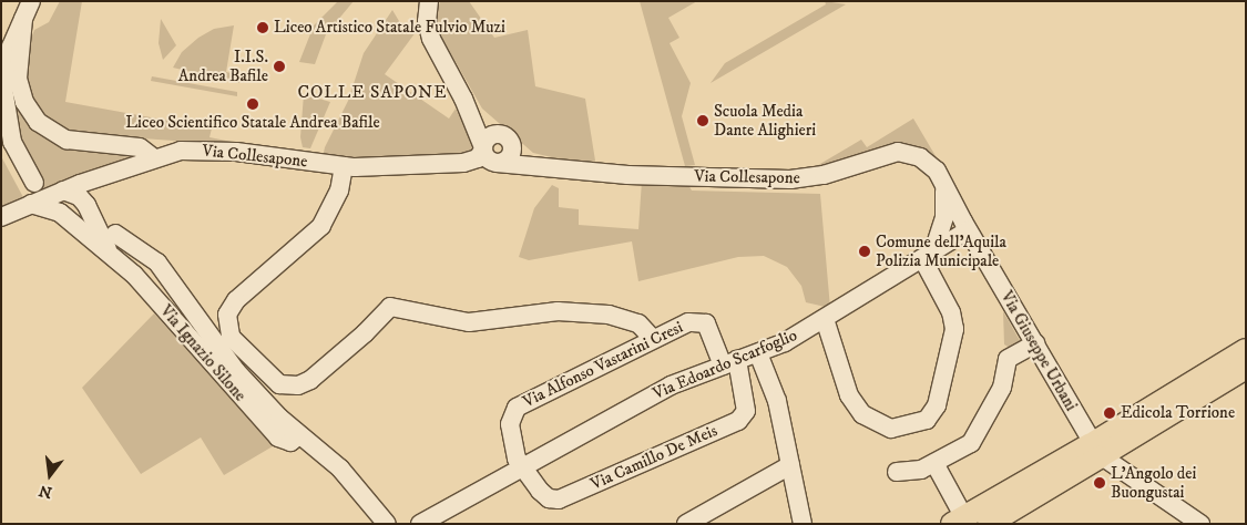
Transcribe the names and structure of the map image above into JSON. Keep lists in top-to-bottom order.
{
  "streets": {
    "street": [
      "Via Collesapone",
      "Via Giuseppe Urbani",
      "Via Ignazio Silone",
      "Via Alfonso Vastarini Cresi",
      "Via Edoardo Scarfoglio",
      "Via Camillo De Meis"
    ]
  },
  "crossings": [
    ["Via Collesapone", "Via Giuseppe Urbani"],
    ["Via Collesapone", "Via Edoardo Scarfoglio"],
    ["Via Giuseppe Urbani", "Via Edoardo Scarfoglio"],
    ["Via Alfonso Vastarini Cresi", "Via Edoardo Scarfoglio"],
    ["Via Alfonso Vastarini Cresi", "Via Camillo De Meis"],
    ["Via Edoardo Scarfoglio", "Via Camillo De Meis"]
  ],
  "districts": ["COLLE SAPONE"],
  "places": [
    "Liceo Artistico Statale Fulvio Muzi",
    "I.I.S. Andrea Bafile",
    "Liceo Scientifico Statale Andrea Bafile",
    "Scuola Media Dante Alighieri",
    "Comune dell'Aquila Polizia Municipale",
    "Edicola Torrione",
    "L'Angolo dei Buongustai"
  ],
  "north": "bottom"
}
